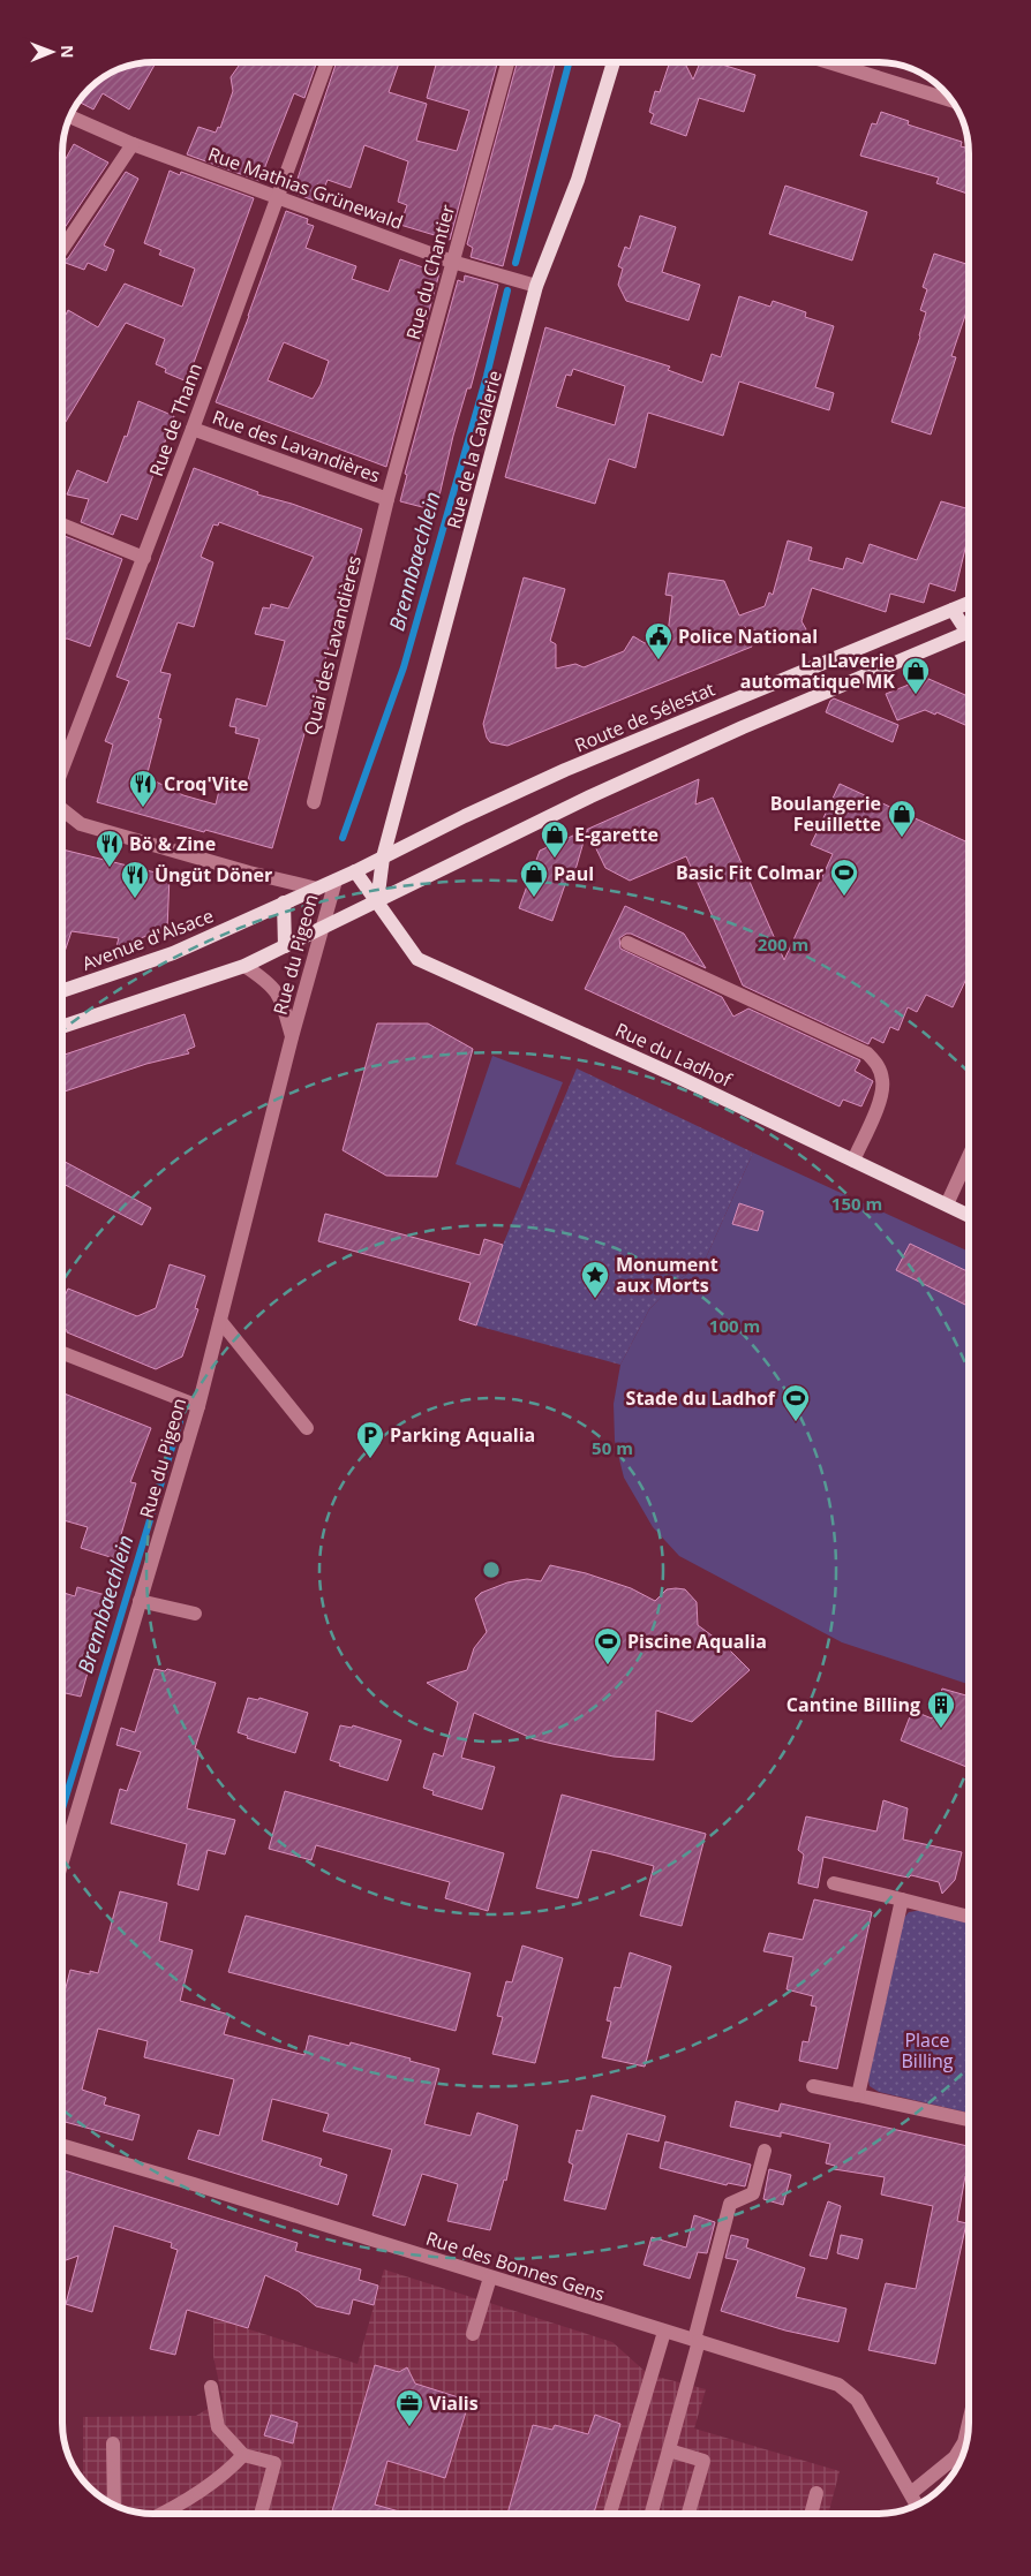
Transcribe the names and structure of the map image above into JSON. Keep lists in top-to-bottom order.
{
  "streets": {
    "main road": [
      "Rue de la Cavalerie",
      "Route de Sélestat",
      "Avenue d'Alsace",
      "Rue du Ladhof"
    ],
    "street": [
      "Rue Mathias Grünewald",
      "Rue du Chantier",
      "Rue de Thann",
      "Rue des Lavandières",
      "Quai des Lavandières",
      "Rue du Pigeon",
      "Rue des Bonnes Gens"
    ]
  },
  "crossings": [
    ["Rue Mathias Grünewald", "Rue du Chantier"],
    ["Rue Mathias Grünewald", "Rue de Thann"],
    ["Rue Mathias Grünewald", "Rue de la Cavalerie"],
    ["Rue du Chantier", "Rue des Lavandières"],
    ["Rue du Chantier", "Quai des Lavandières"],
    ["Rue de Thann", "Rue des Lavandières"],
    ["Rue des Lavandières", "Quai des Lavandières"],
    ["Rue de la Cavalerie", "Route de Sélestat"],
    ["Route de Sélestat", "Avenue d'Alsace"],
    ["Avenue d'Alsace", "Rue du Pigeon"]
  ],
  "water": ["Brennbaechlein"],
  "parks": ["Place Billing"],
  "places": {
    "public building": ["Police National"],
    "shop": [
      "La Laverie automatique MK",
      "Boulangerie Feuillette",
      "E-garette",
      "Paul"
    ],
    "restaurant": ["Croq'Vite", "Bö & Zine", "Üngüt Döner"],
    "sports": ["Basic Fit Colmar", "Stade du Ladhof", "Piscine Aqualia"],
    "place": ["Monument aux Morts"],
    "parking": ["Parking Aqualia"],
    "building": ["Cantine Billing"],
    "office": ["Vialis"]
  },
  "north": "right",
  "rings": [
    "200 m",
    "150 m",
    "100 m",
    "50 m"
  ]
}
